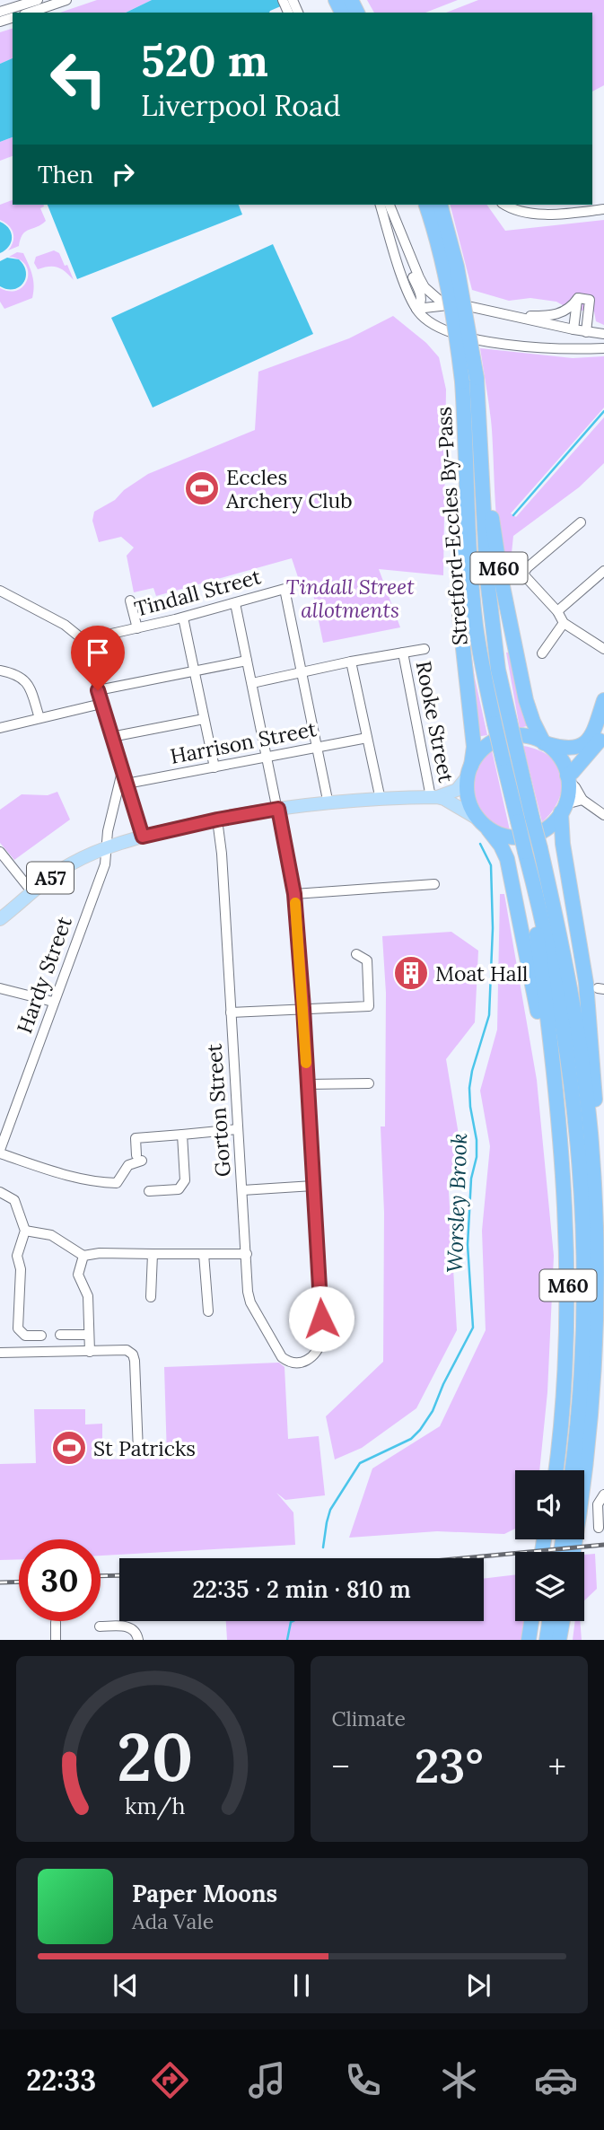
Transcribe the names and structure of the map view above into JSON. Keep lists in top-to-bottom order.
{
  "streets": {
    "highway": ["Stretford-Eccles By-Pass", "M60", "A57"],
    "street": [
      "Tindall Street",
      "Rooke Street",
      "Harrison Street",
      "Hardy Street",
      "Gorton Street"
    ]
  },
  "crossings": [
    ["Stretford-Eccles By-Pass", "M60"],
    ["M60", "A57"],
    ["Rooke Street", "A57"],
    ["A57", "Hardy Street"],
    ["A57", "Gorton Street"]
  ],
  "water": ["Worsley Brook"],
  "parks": ["Tindall Street allotments"],
  "places": {
    "sports": ["Eccles Archery Club", "St Patricks"],
    "building": ["Moat Hall"]
  },
  "page": {
    "turn": ["520 m", "Liverpool Road"],
    "then": "Then",
    "limit": "30",
    "trip": "22:35 · 2 min · 810 m",
    "tile": "Climate",
    "heat": ["−", "23°", "+"],
    "song": ["Paper Moons", "Ada Vale"],
    "tabs": "22:33",
    "gauge": ["20", "km/h"]
  }
}
